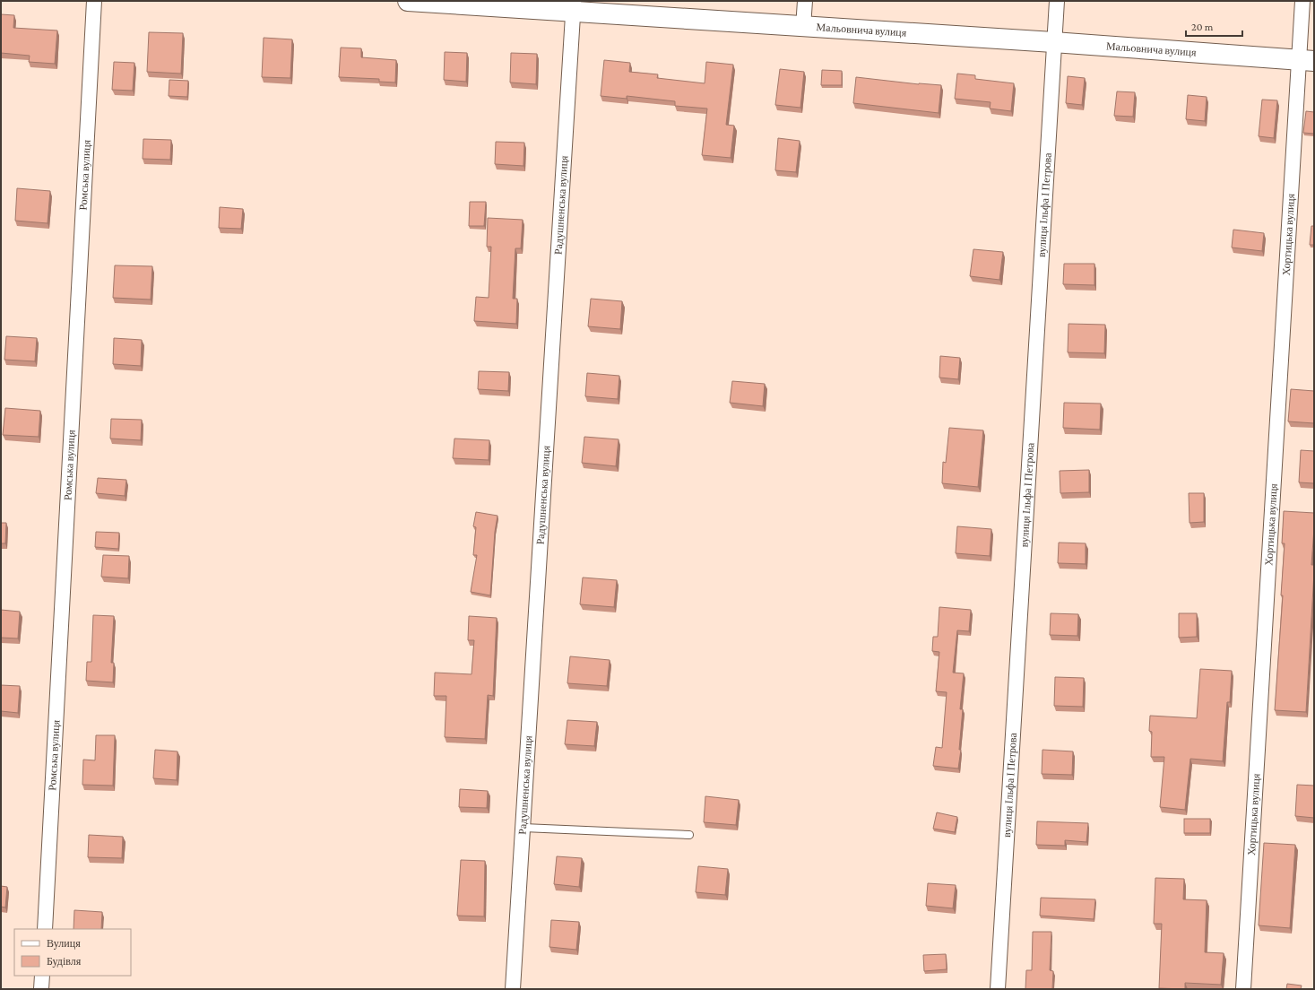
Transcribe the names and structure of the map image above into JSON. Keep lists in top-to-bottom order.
{
  "streets": {
    "street": [
      "Мальовнича вулиця",
      "Ромська вулиця",
      "Радушненська вулиця",
      "вулиця Ільфа І Петрова",
      "Хортицька вулиця"
    ]
  },
  "crossings": [
    ["Мальовнича вулиця", "Радушненська вулиця"],
    ["Мальовнича вулиця", "вулиця Ільфа І Петрова"],
    ["Мальовнича вулиця", "Хортицька вулиця"]
  ],
  "legend": ["Вулиця", "Будівля"],
  "scale_bar": "20 m"
}
